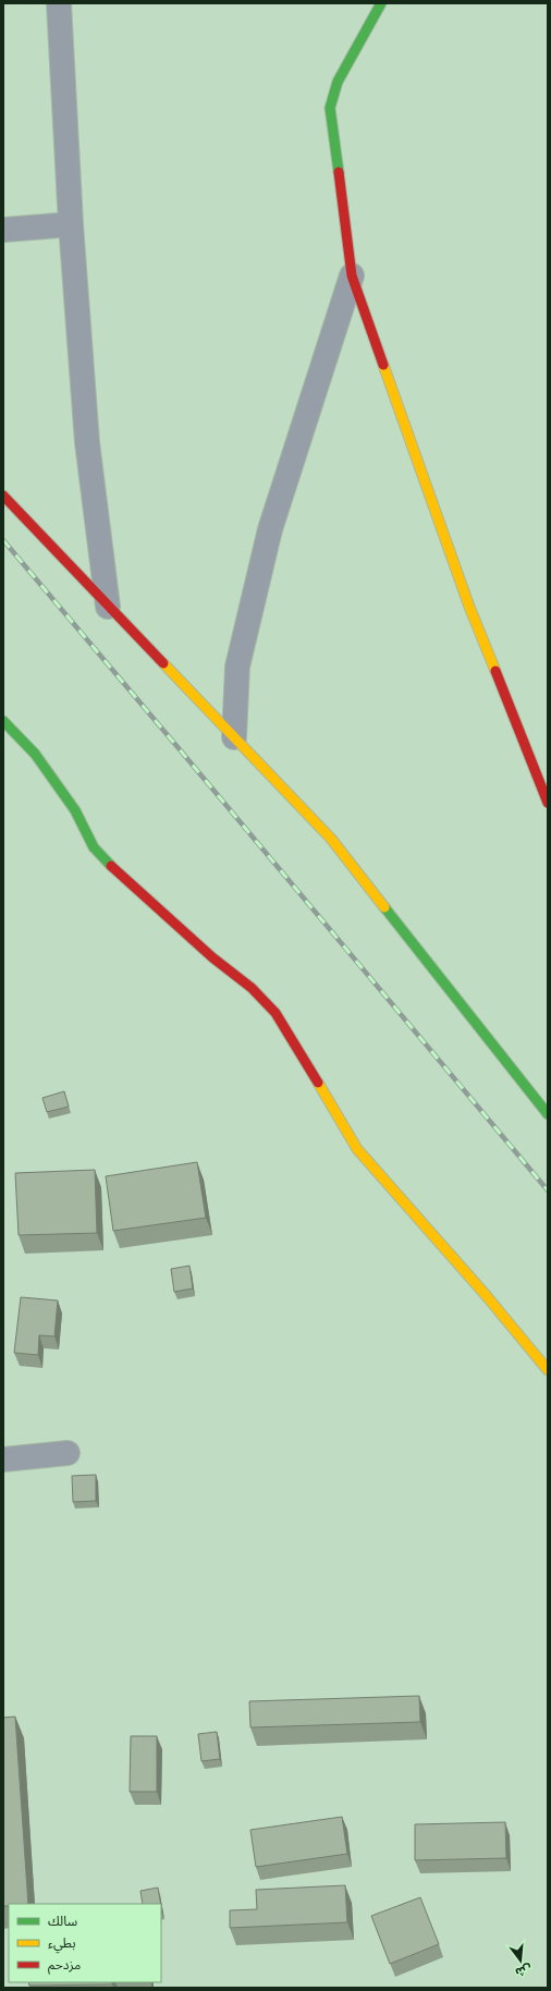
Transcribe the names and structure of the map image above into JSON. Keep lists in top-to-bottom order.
{
  "legend": ["سالك", "بطيء", "مزدحم"],
  "north": "bottom"
}
